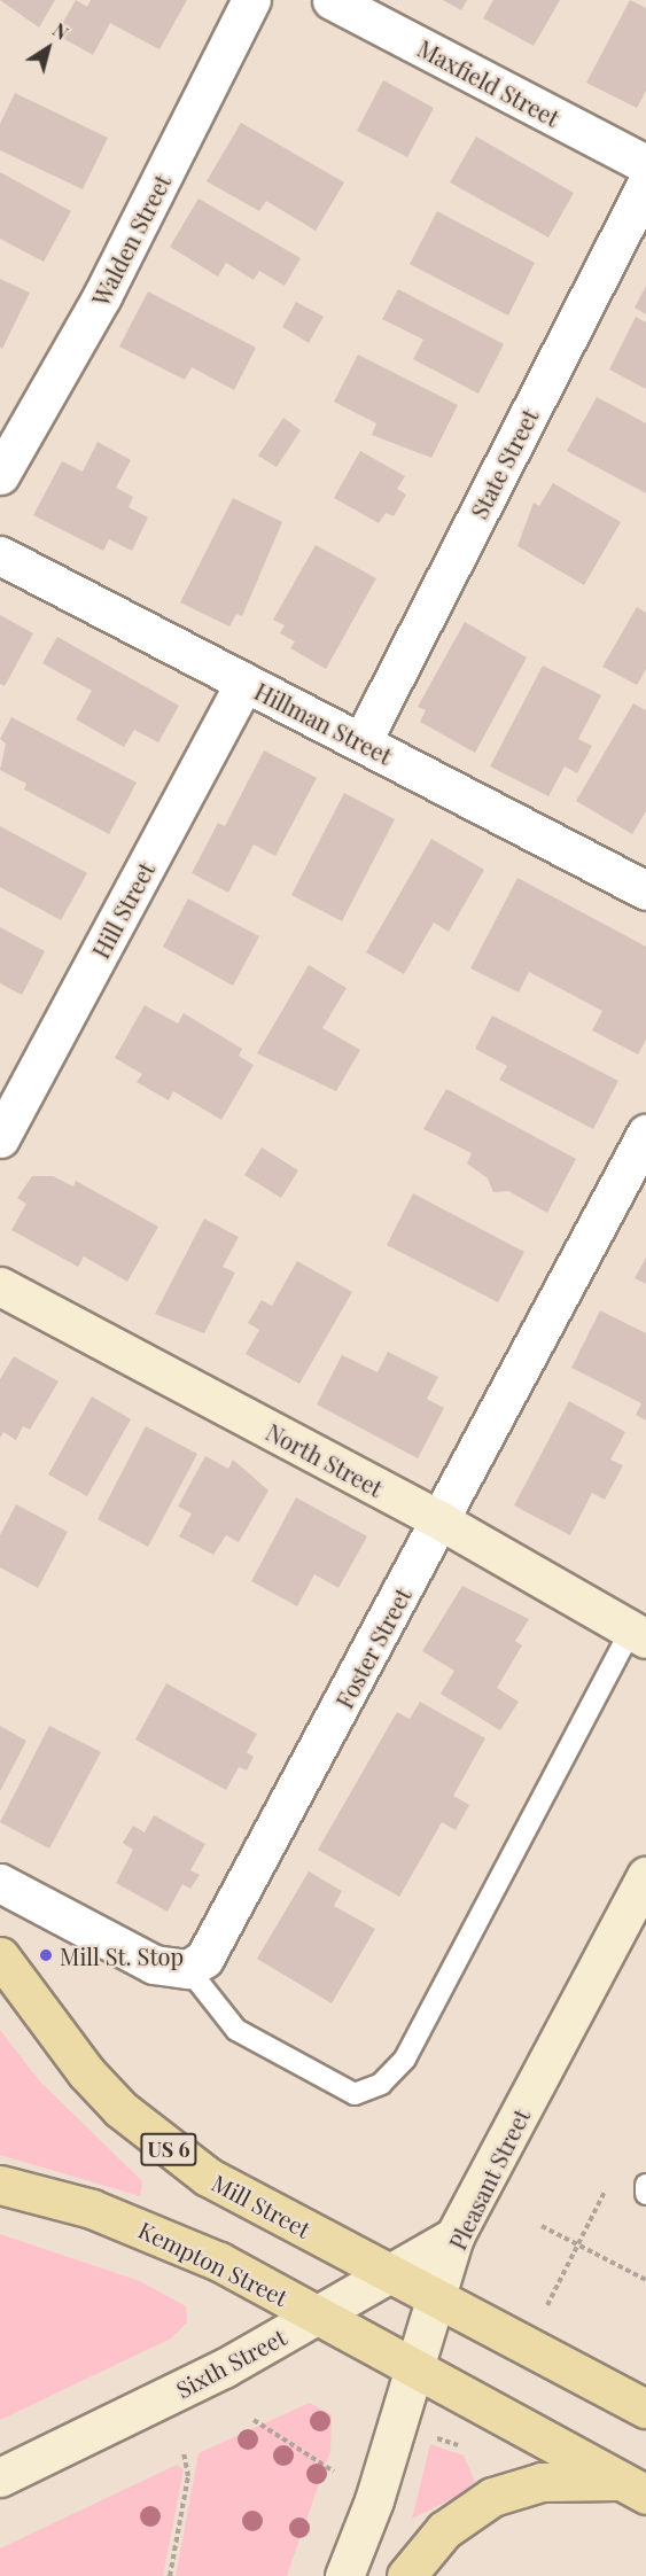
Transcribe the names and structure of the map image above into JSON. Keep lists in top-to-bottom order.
{
  "streets": {
    "main road": [
      "North Street",
      "US 6",
      "Pleasant Street",
      "Mill Street",
      "Kempton Street",
      "Sixth Street"
    ],
    "street": [
      "Maxfield Street",
      "Walden Street",
      "State Street",
      "Hillman Street",
      "Hill Street",
      "Foster Street"
    ]
  },
  "crossings": [
    ["State Street", "Hillman Street"],
    ["Hillman Street", "Hill Street"],
    ["North Street", "Foster Street"],
    ["US 6", "Pleasant Street"],
    ["US 6", "Mill Street"],
    ["Pleasant Street", "Mill Street"],
    ["Pleasant Street", "Kempton Street"],
    ["Pleasant Street", "Sixth Street"],
    ["Mill Street", "Sixth Street"],
    ["Kempton Street", "Sixth Street"]
  ],
  "places": ["Mill St. Stop"],
  "north": "top right"
}
